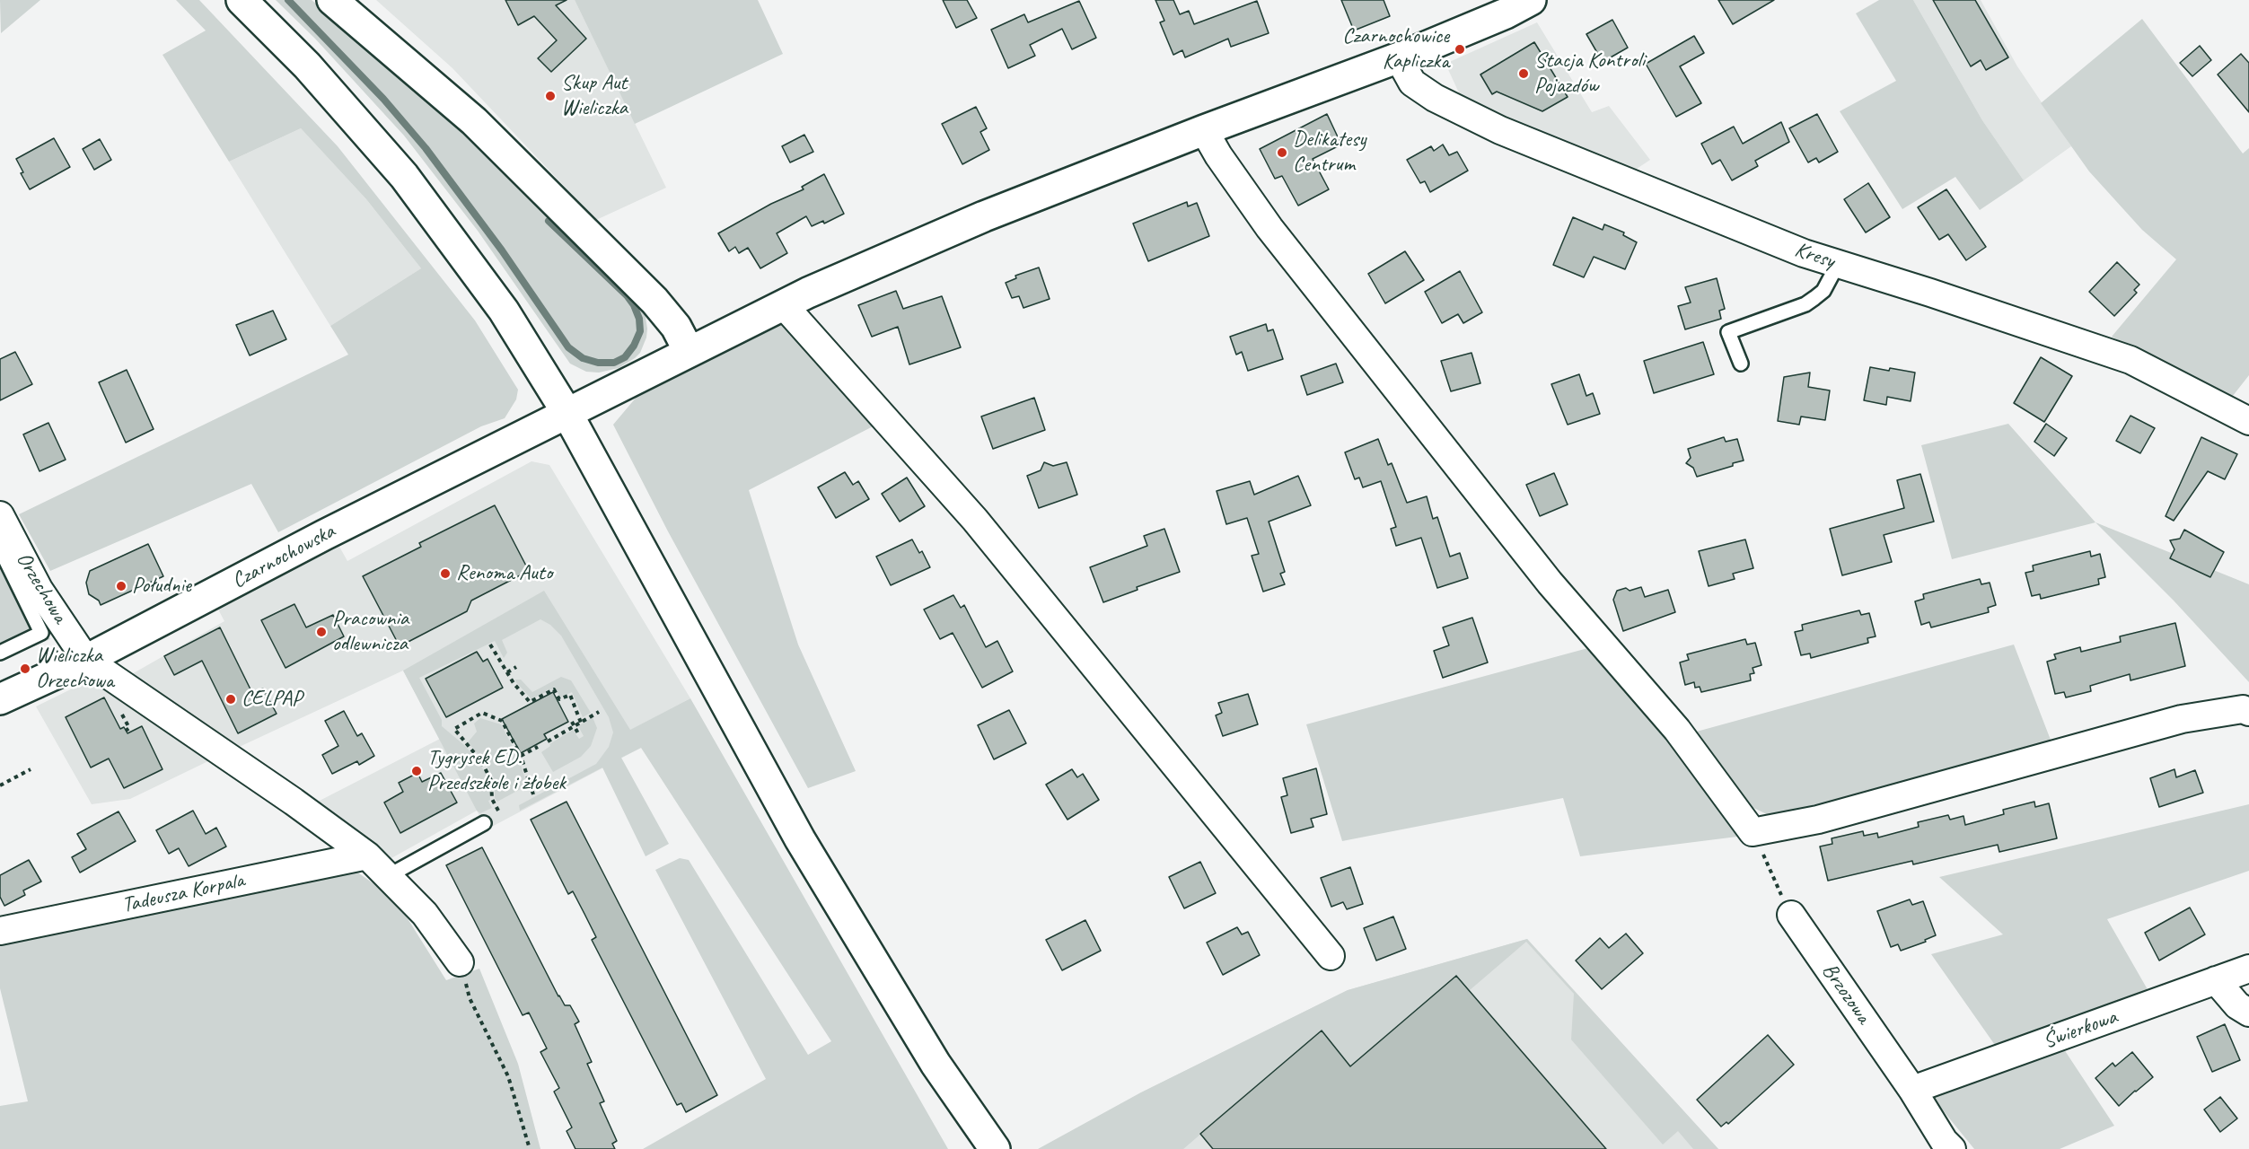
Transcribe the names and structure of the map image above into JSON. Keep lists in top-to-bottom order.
{
  "streets": {
    "street": [
      "Kresy",
      "Czarnochowska",
      "Orzechowa",
      "Tadeusza Korpala",
      "Brzozowa",
      "Świerkowa"
    ]
  },
  "crossings": [
    ["Kresy", "Czarnochowska"],
    ["Czarnochowska", "Orzechowa"],
    ["Brzozowa", "Świerkowa"]
  ],
  "places": [
    "Czarnochowice Kapliczka",
    "Stacja Kontroli Pojazdów",
    "Skup Aut Wieliczka",
    "Delikatesy Centrum",
    "Renoma Auto",
    "Południe",
    "Pracownia odlewnicza",
    "Wieliczka Orzechowa",
    "CELPAP",
    "Tygrysek ED. Przedszkole i żłobek"
  ]
}
